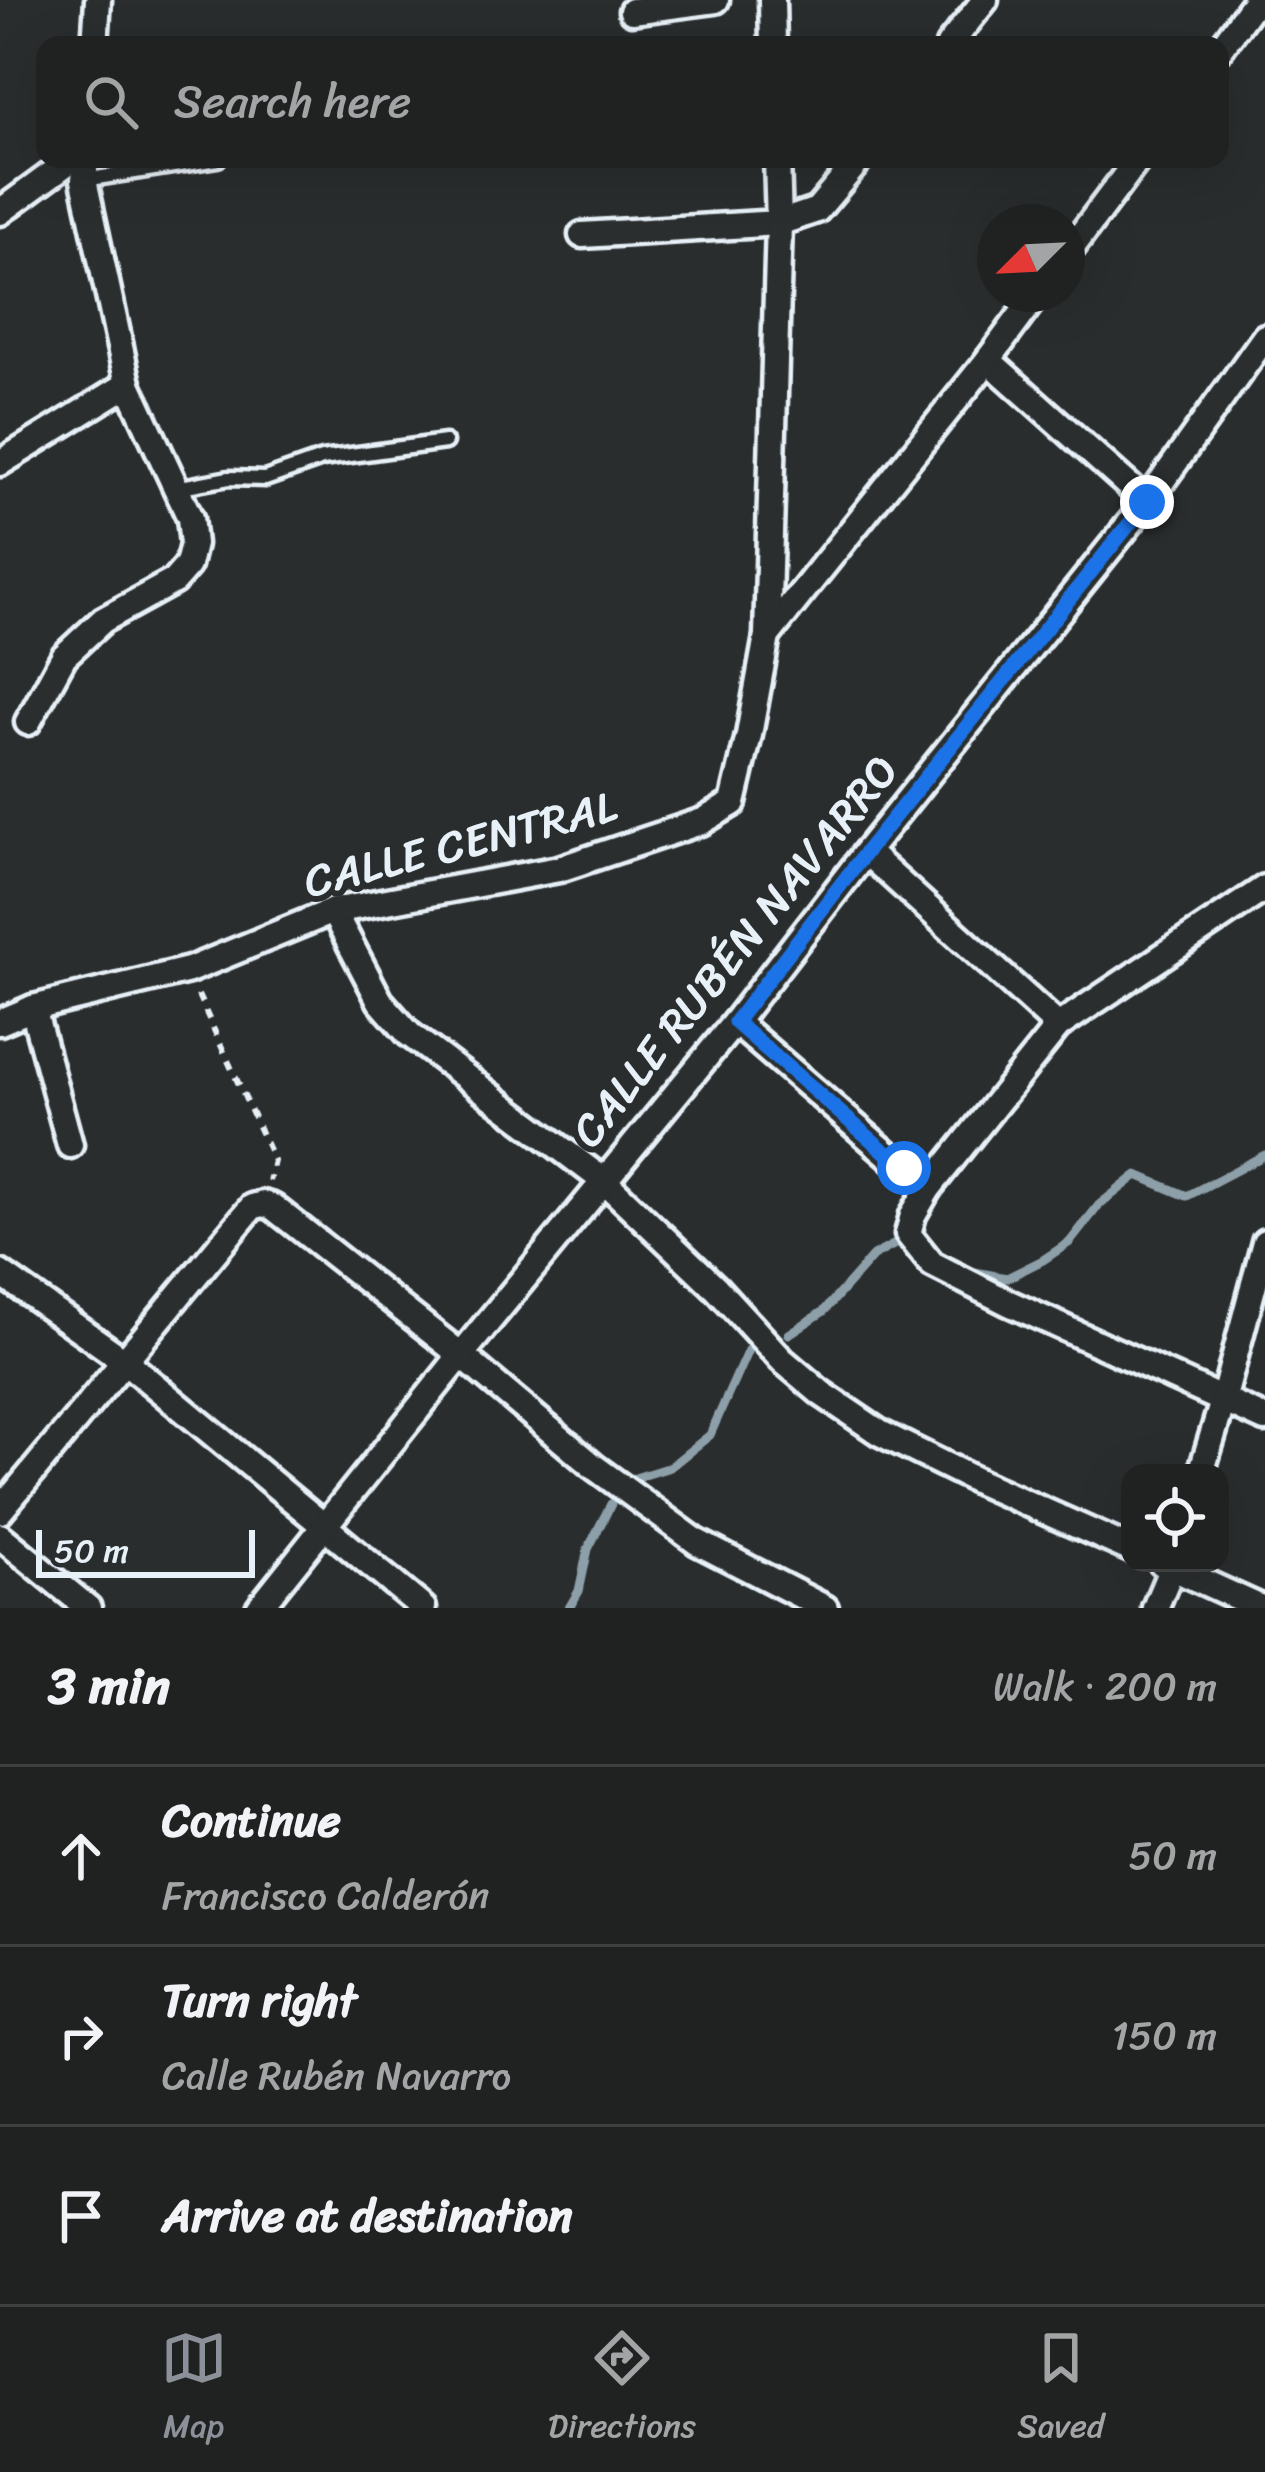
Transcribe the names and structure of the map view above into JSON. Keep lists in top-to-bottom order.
{
  "streets": {
    "street": ["CALLE CENTRAL", "CALLE RUBÉN NAVARRO"]
  },
  "scale_bar": "50 m",
  "north": "bottom left",
  "page": {
    "search": "Search here",
    "scale": "50 m",
    "heading": ["3 min", "Walk · 200 m"],
    "list": [
      ["Continue", "Francisco Calderón", "50 m"],
      ["Turn right", "Calle Rubén Navarro", "150 m"],
      "Arrive at destination"
    ],
    "nav": ["Map", "Directions", "Saved"]
  }
}
